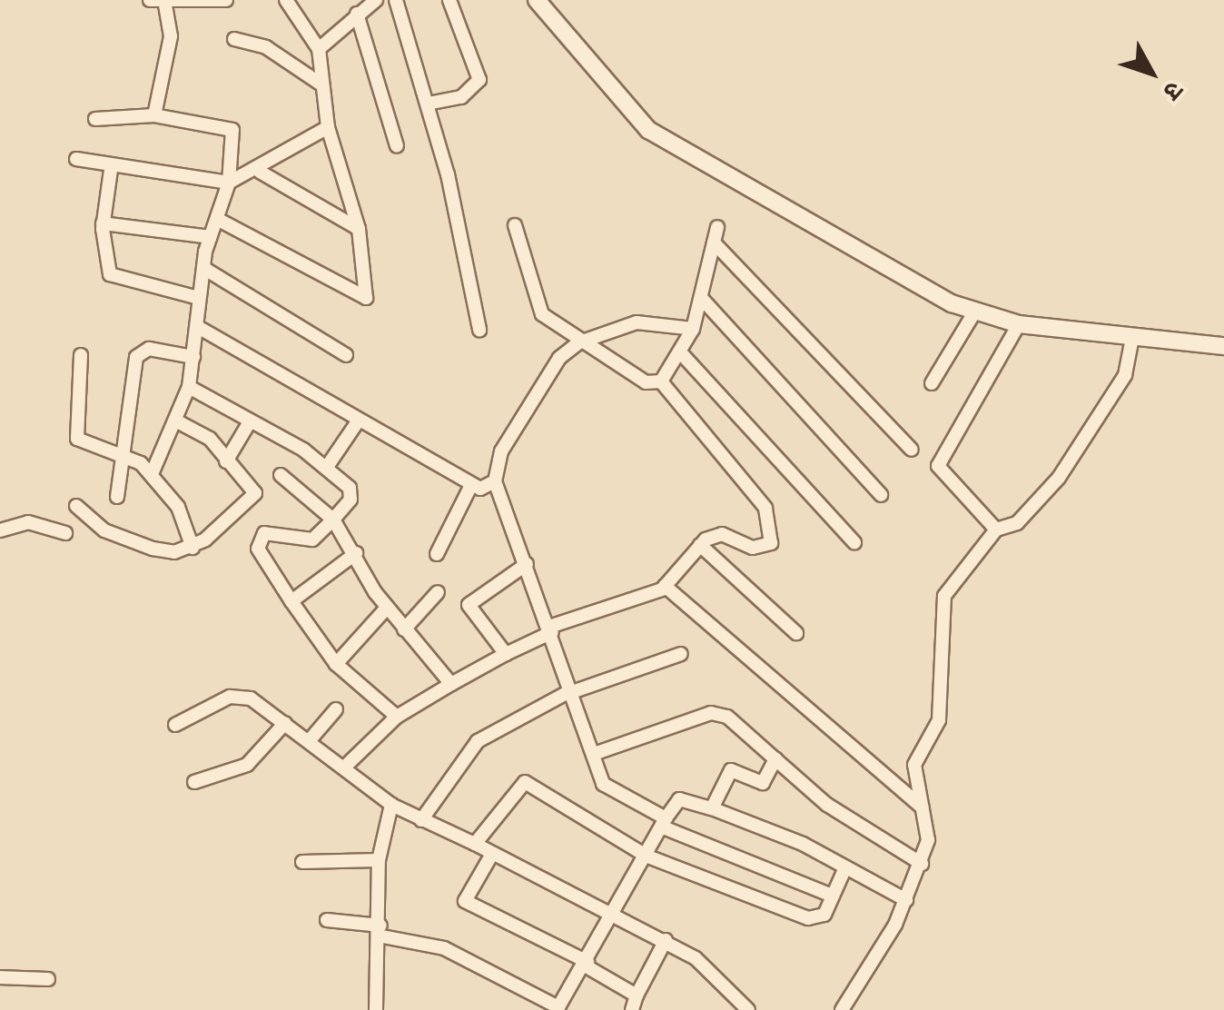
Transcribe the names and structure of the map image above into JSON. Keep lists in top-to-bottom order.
{
  "north": "bottom right"
}
